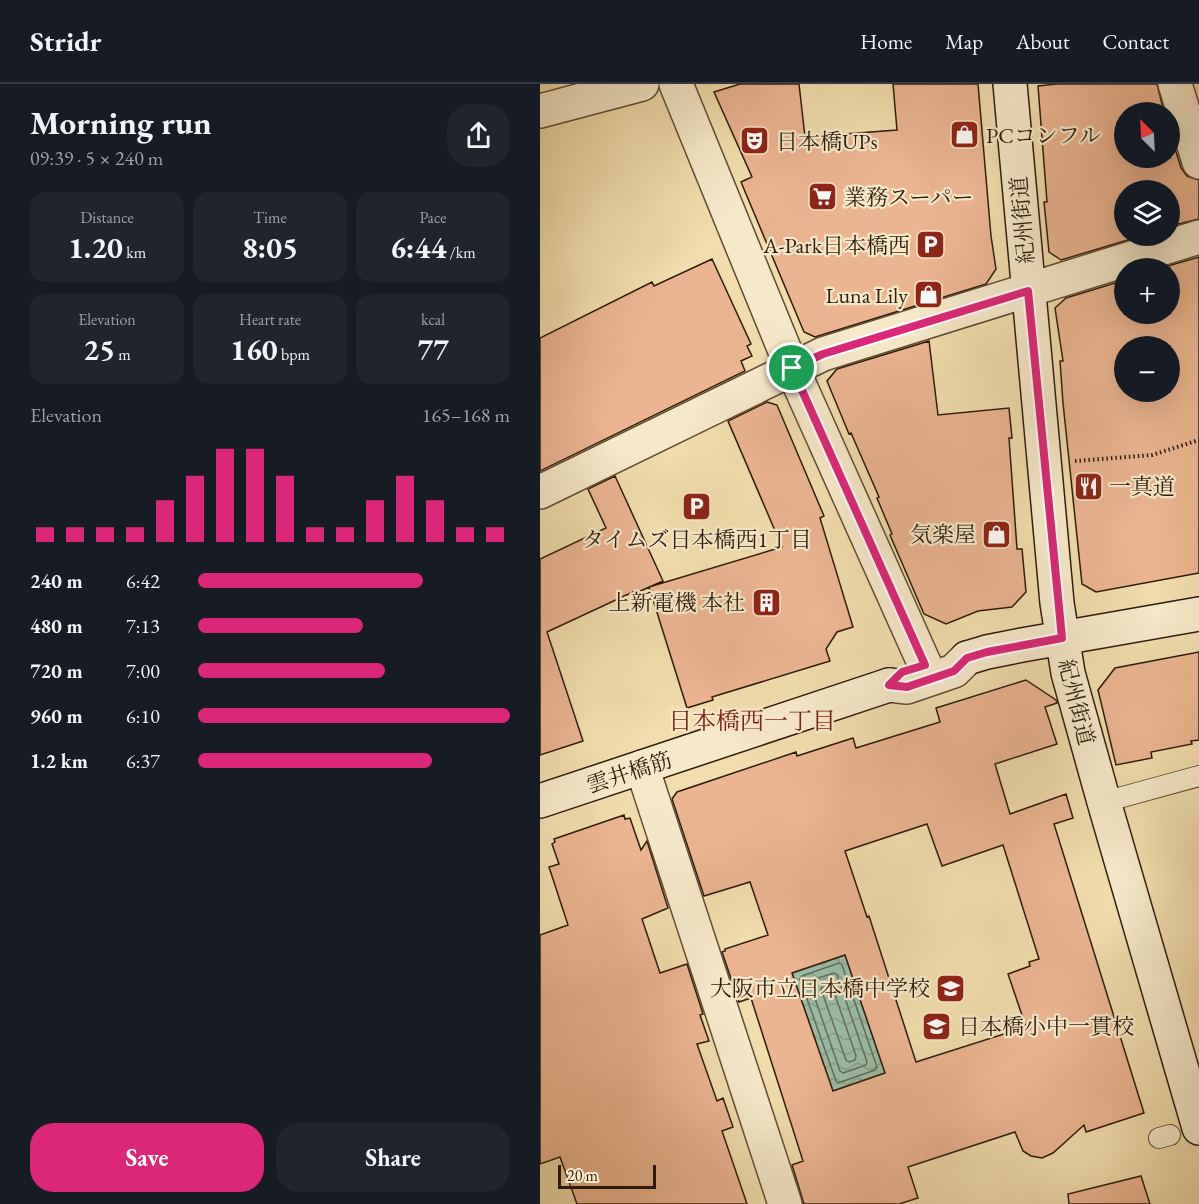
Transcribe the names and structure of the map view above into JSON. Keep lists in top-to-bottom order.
{
  "streets": {
    "street": ["紀州街道", "雲井橋筋"]
  },
  "districts": ["日本橋西一丁目"],
  "places": {
    "shop": ["PCコンフル", "Luna Lily", "気楽屋"],
    "theatre": ["日本橋UPs"],
    "supermarket": ["業務スーパー"],
    "parking": ["A-Park日本橋西", "タイムズ日本橋西1丁目"],
    "restaurant": ["一真道"],
    "building": ["上新電機 本社"],
    "school or university": ["大阪市立日本橋中学校", "日本橋小中一貫校"]
  },
  "scale_bar": "20 m",
  "north": "top left",
  "page": {
    "header": "Stridr",
    "nav": [
      "Home",
      "Map",
      "About",
      "Contact"
    ],
    "heading": ["Morning run", "09:39 · 5 × 240 m"],
    "map_buttons": ["+", "−"],
    "stats": [
      ["Distance", "1.20 km"],
      ["Time", "8:05"],
      ["Pace", "6:44 /km"],
      ["Elevation", "25 m"],
      ["Heart rate", "160 bpm"],
      ["kcal", "77"]
    ],
    "chart": ["Elevation", "165–168 m"],
    "list": [
      {
        "name": "240 m",
        "note": "6:42"
      },
      {
        "name": "480 m",
        "note": "7:13"
      },
      {
        "name": "720 m",
        "note": "7:00"
      },
      {
        "name": "960 m",
        "note": "6:10"
      },
      {
        "name": "1.2 km",
        "note": "6:37"
      }
    ],
    "buttons": ["Save", "Share"],
    "scale": "20 m"
  }
}
